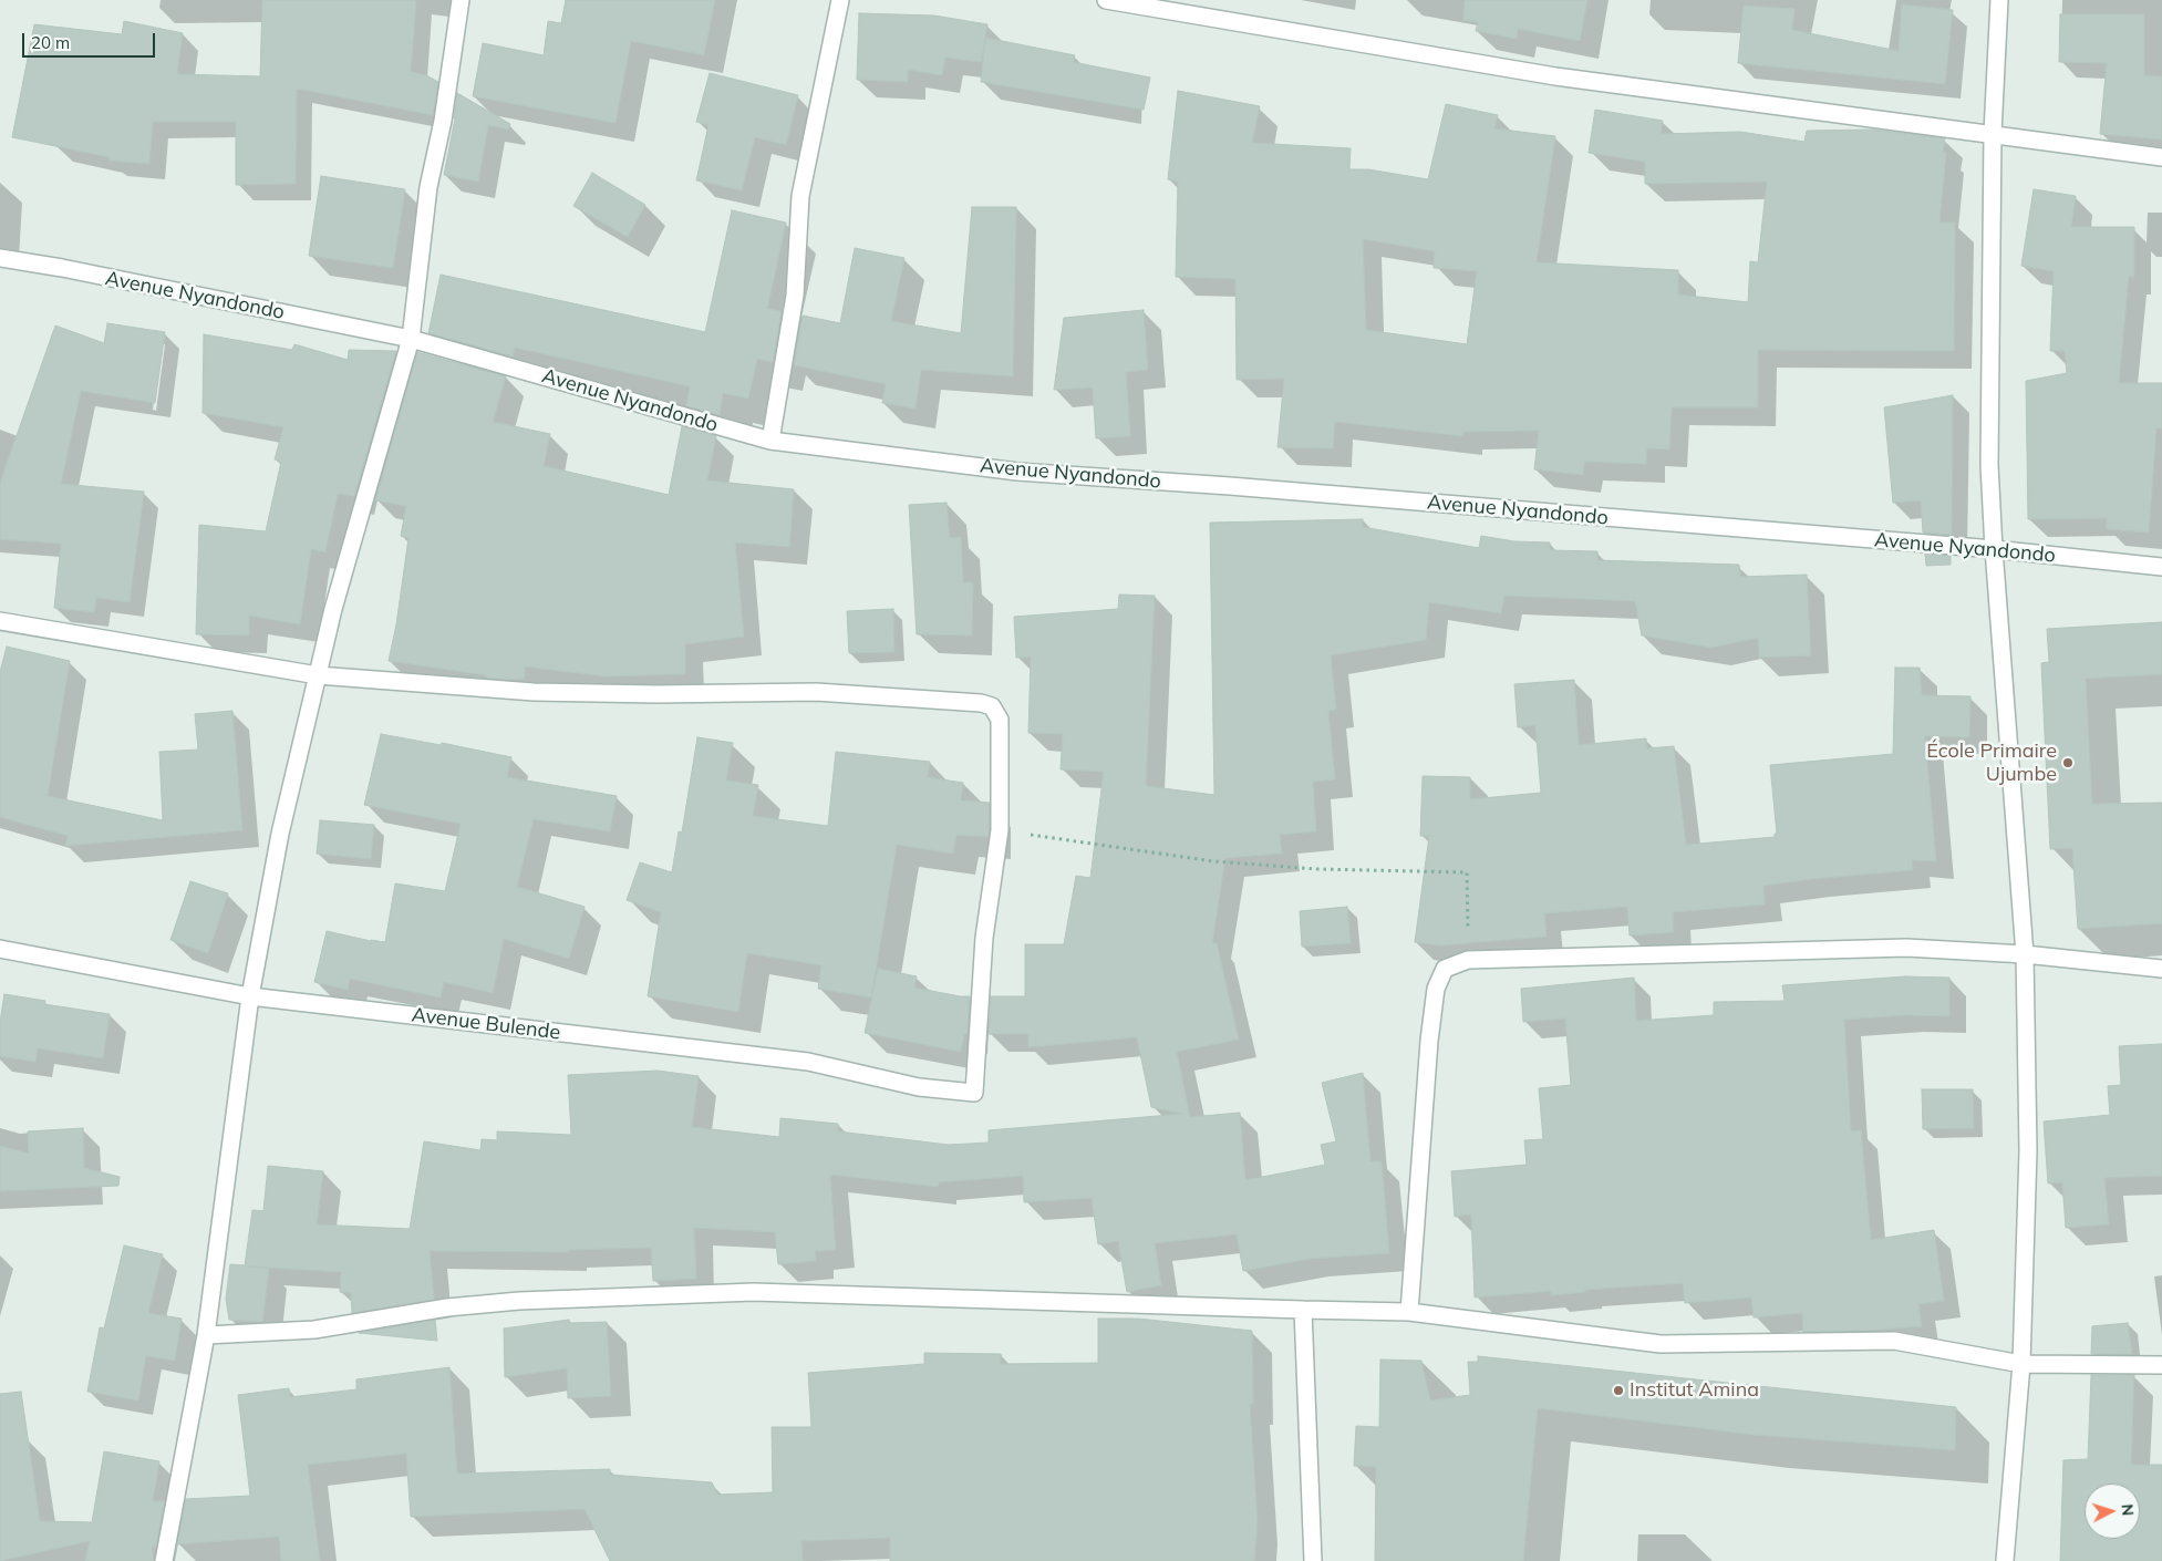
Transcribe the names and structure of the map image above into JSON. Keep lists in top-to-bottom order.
{
  "streets": {
    "street": ["Avenue Nyandondo", "Avenue Bulende"]
  },
  "places": ["École Primaire Ujumbe", "Institut Amina"],
  "scale_bar": "20 m",
  "north": "right"
}
